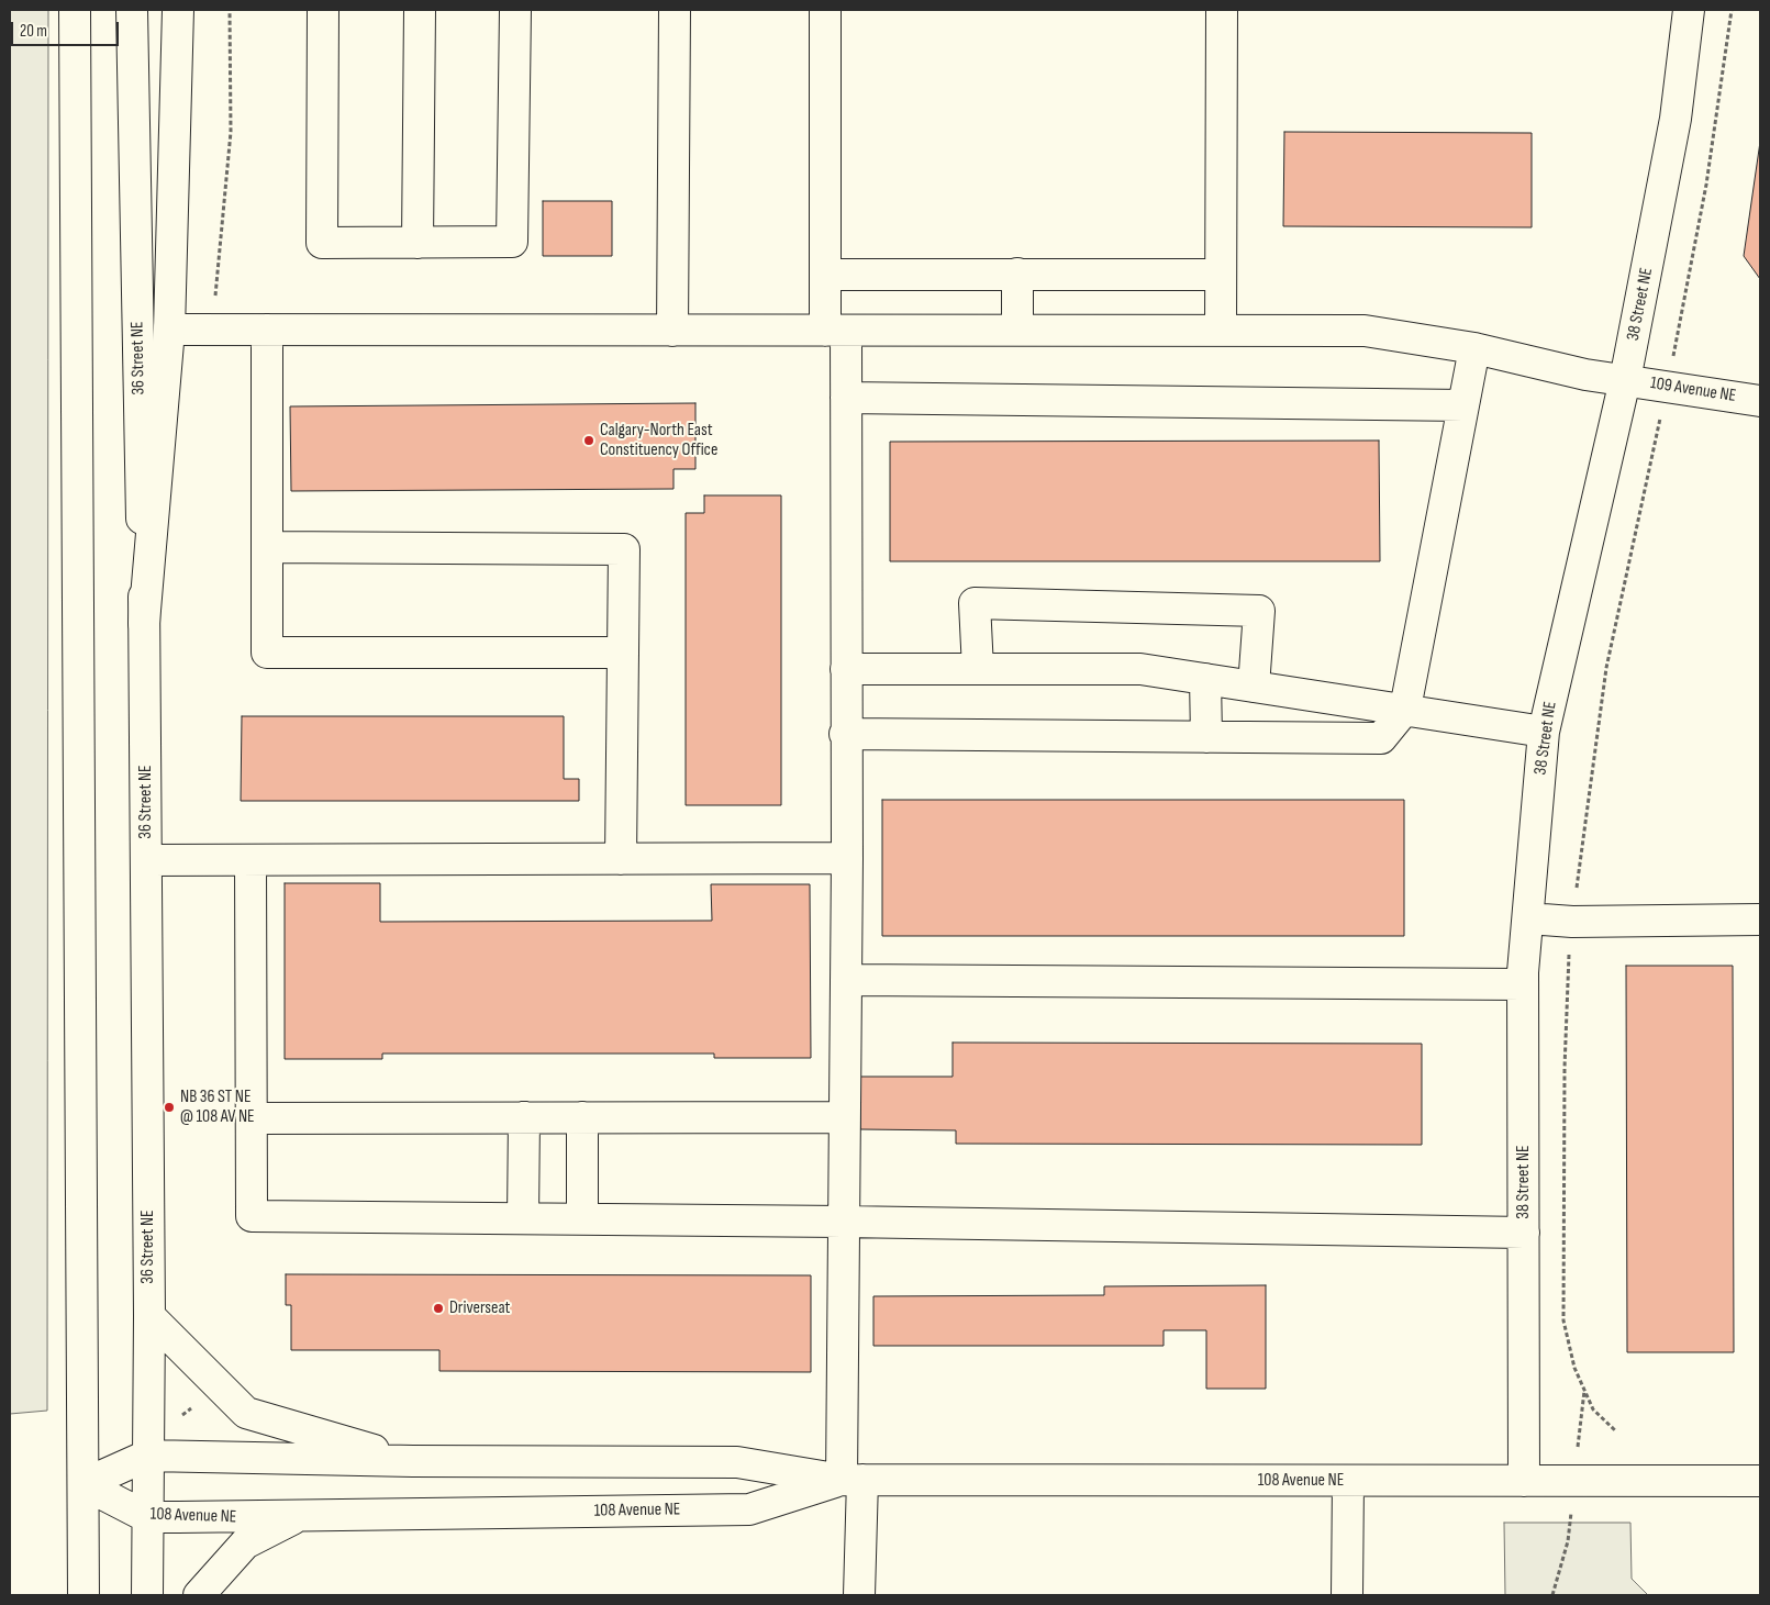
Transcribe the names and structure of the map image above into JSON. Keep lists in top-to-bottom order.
{
  "streets": {
    "street": [
      "38 Street NE",
      "36 Street NE",
      "109 Avenue NE",
      "108 Avenue NE"
    ]
  },
  "crossings": [
    ["38 Street NE", "109 Avenue NE"],
    ["38 Street NE", "108 Avenue NE"],
    ["36 Street NE", "108 Avenue NE"]
  ],
  "places": ["Calgary-North East Constituency Office", "NB 36 ST NE @ 108 AV NE", "Driverseat"],
  "scale_bar": "20 m"
}
